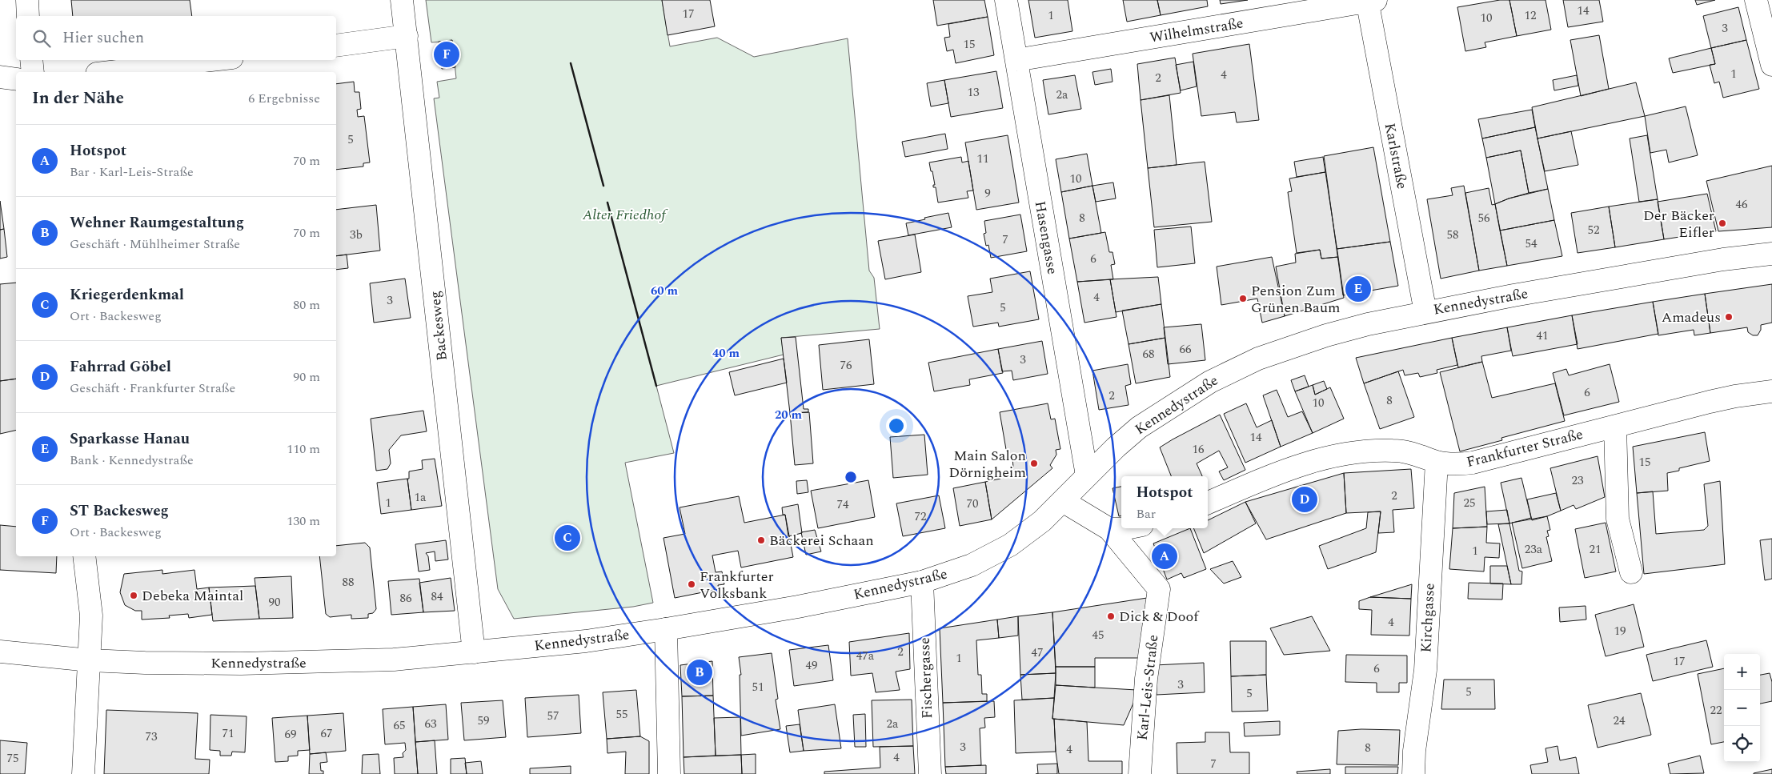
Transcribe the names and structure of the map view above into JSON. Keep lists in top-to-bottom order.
{
  "streets": {
    "street": [
      "Wilhelmstraße",
      "Karlstraße",
      "Hasengasse",
      "Kennedystraße",
      "Backesweg",
      "Frankfurter Straße",
      "Kirchgasse",
      "Fischergasse",
      "Karl-Leis-Straße"
    ]
  },
  "crossings": [
    ["Wilhelmstraße", "Karlstraße"],
    ["Wilhelmstraße", "Hasengasse"],
    ["Karlstraße", "Kennedystraße"],
    ["Hasengasse", "Kennedystraße"],
    ["Kennedystraße", "Backesweg"],
    ["Kennedystraße", "Fischergasse"],
    ["Kennedystraße", "Karl-Leis-Straße"],
    ["Frankfurter Straße", "Kirchgasse"]
  ],
  "parks": ["Alter Friedhof"],
  "places": [
    "Der Bäcker Eifler",
    "Pension Zum Grünen Baum",
    "Amadeus",
    "Main Salon Dörnigheim",
    "Bäckerei Schaan",
    "Frankfurter Volksbank",
    "Debeka Maintal",
    "Dick & Doof"
  ],
  "house_numbers": [
    "14",
    "17",
    "1",
    "12",
    "10",
    "3",
    "15",
    "1",
    "4",
    "2",
    "13",
    "2a",
    "5",
    "11",
    "10",
    "9",
    "46",
    "8",
    "56",
    "52",
    "3b",
    "58",
    "7",
    "54",
    "6",
    "4",
    "3",
    "5",
    "41",
    "66",
    "68",
    "3",
    "76",
    "6",
    "2",
    "8",
    "10",
    "14",
    "16",
    "15",
    "23",
    "2",
    "1a",
    "1",
    "25",
    "70",
    "74",
    "72",
    "23a",
    "21",
    "1",
    "88",
    "84",
    "86",
    "90",
    "4",
    "19",
    "45",
    "2",
    "47",
    "47a",
    "1",
    "17",
    "49",
    "6",
    "3",
    "51",
    "5",
    "5",
    "22",
    "55",
    "57",
    "59",
    "24",
    "63",
    "2a",
    "65",
    "71",
    "67",
    "69",
    "73",
    "3",
    "8",
    "4",
    "4",
    "75",
    "7"
  ],
  "page": {
    "search": "Hier suchen",
    "pins": [
      "F",
      "E",
      "D",
      "C",
      "A",
      "B"
    ],
    "heading": ["In der Nähe", "6 Ergebnisse"],
    "list": [
      {
        "mark": "A",
        "name": "Hotspot",
        "note": "Bar · Karl-Leis-Straße",
        "value": "70 m"
      },
      {
        "mark": "B",
        "name": "Wehner Raumgestaltung",
        "note": "Geschäft · Mühlheimer Straße",
        "value": "70 m"
      },
      {
        "mark": "C",
        "name": "Kriegerdenkmal",
        "note": "Ort · Backesweg",
        "value": "80 m"
      },
      {
        "mark": "D",
        "name": "Fahrrad Göbel",
        "note": "Geschäft · Frankfurter Straße",
        "value": "90 m"
      },
      {
        "mark": "E",
        "name": "Sparkasse Hanau",
        "note": "Bank · Kennedystraße",
        "value": "110 m"
      },
      {
        "mark": "F",
        "name": "ST Backesweg",
        "note": "Ort · Backesweg",
        "value": "130 m"
      }
    ],
    "popup": ["Hotspot", "Bar"],
    "map_buttons": ["+", "−"]
  },
  "rings": ["60 m", "40 m", "20 m"]
}
